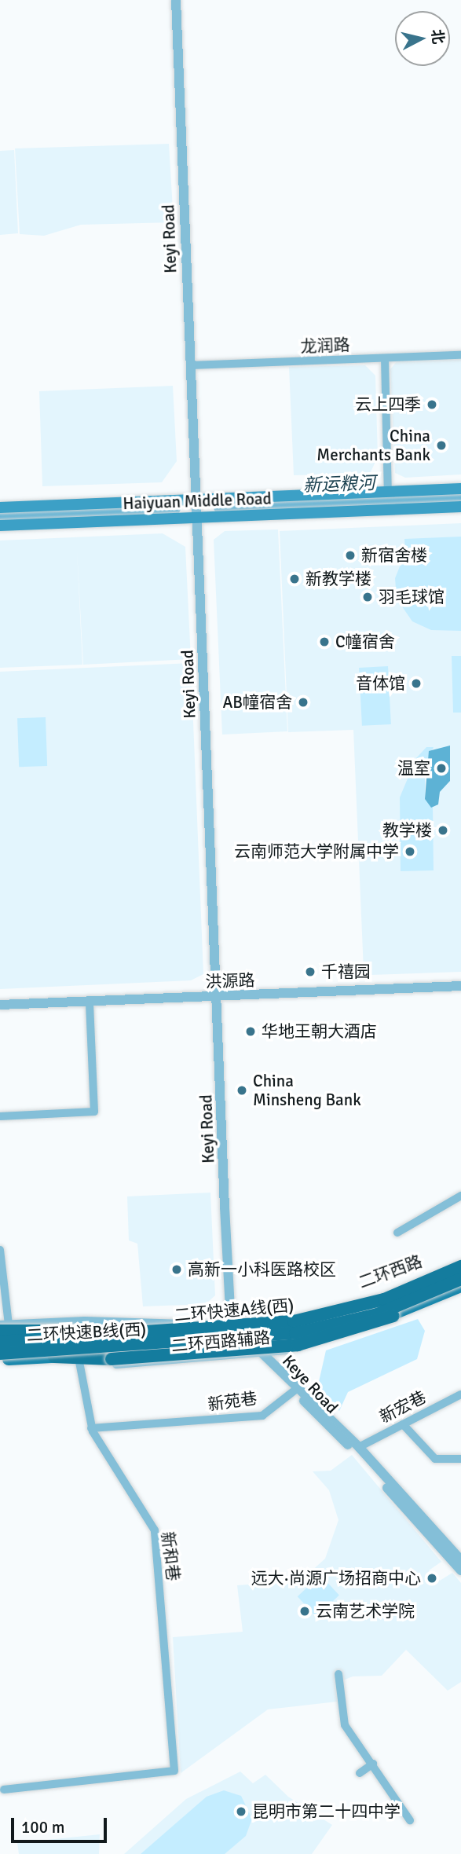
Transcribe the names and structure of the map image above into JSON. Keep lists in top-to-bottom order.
{
  "streets": {
    "highway": ["二环快速A线(西)", "二环快速B线(西)"],
    "main road": ["Haiyuan Middle Road", "二环西路"],
    "street": [
      "Keyi Road",
      "龙润路",
      "洪源路",
      "二环西路辅路",
      "Keye Road",
      "新苑巷",
      "新宏巷",
      "新和巷"
    ]
  },
  "crossings": [
    ["Keyi Road", "龙润路"],
    ["Keyi Road", "Haiyuan Middle Road"],
    ["Keyi Road", "洪源路"],
    ["Keyi Road", "二环西路"],
    ["Keyi Road", "二环西路辅路"],
    ["Keyi Road", "Keye Road"],
    ["二环西路", "二环西路辅路"],
    ["二环西路辅路", "Keye Road"],
    ["二环西路辅路", "新和巷"],
    ["Keye Road", "新苑巷"],
    ["Keye Road", "新宏巷"],
    ["新苑巷", "新和巷"]
  ],
  "water": ["新运粮河"],
  "places": [
    "云上四季",
    "China Merchants Bank",
    "新宿舍楼",
    "新教学楼",
    "羽毛球馆",
    "C幢宿舍",
    "音体馆",
    "AB幢宿舍",
    "温室",
    "教学楼",
    "云南师范大学附属中学",
    "千禧园",
    "华地王朝大酒店",
    "China Minsheng Bank",
    "高新一小科医路校区",
    "远大·尚源广场招商中心",
    "云南艺术学院",
    "昆明市第二十四中学"
  ],
  "scale_bar": "100 m",
  "north": "right"
}
